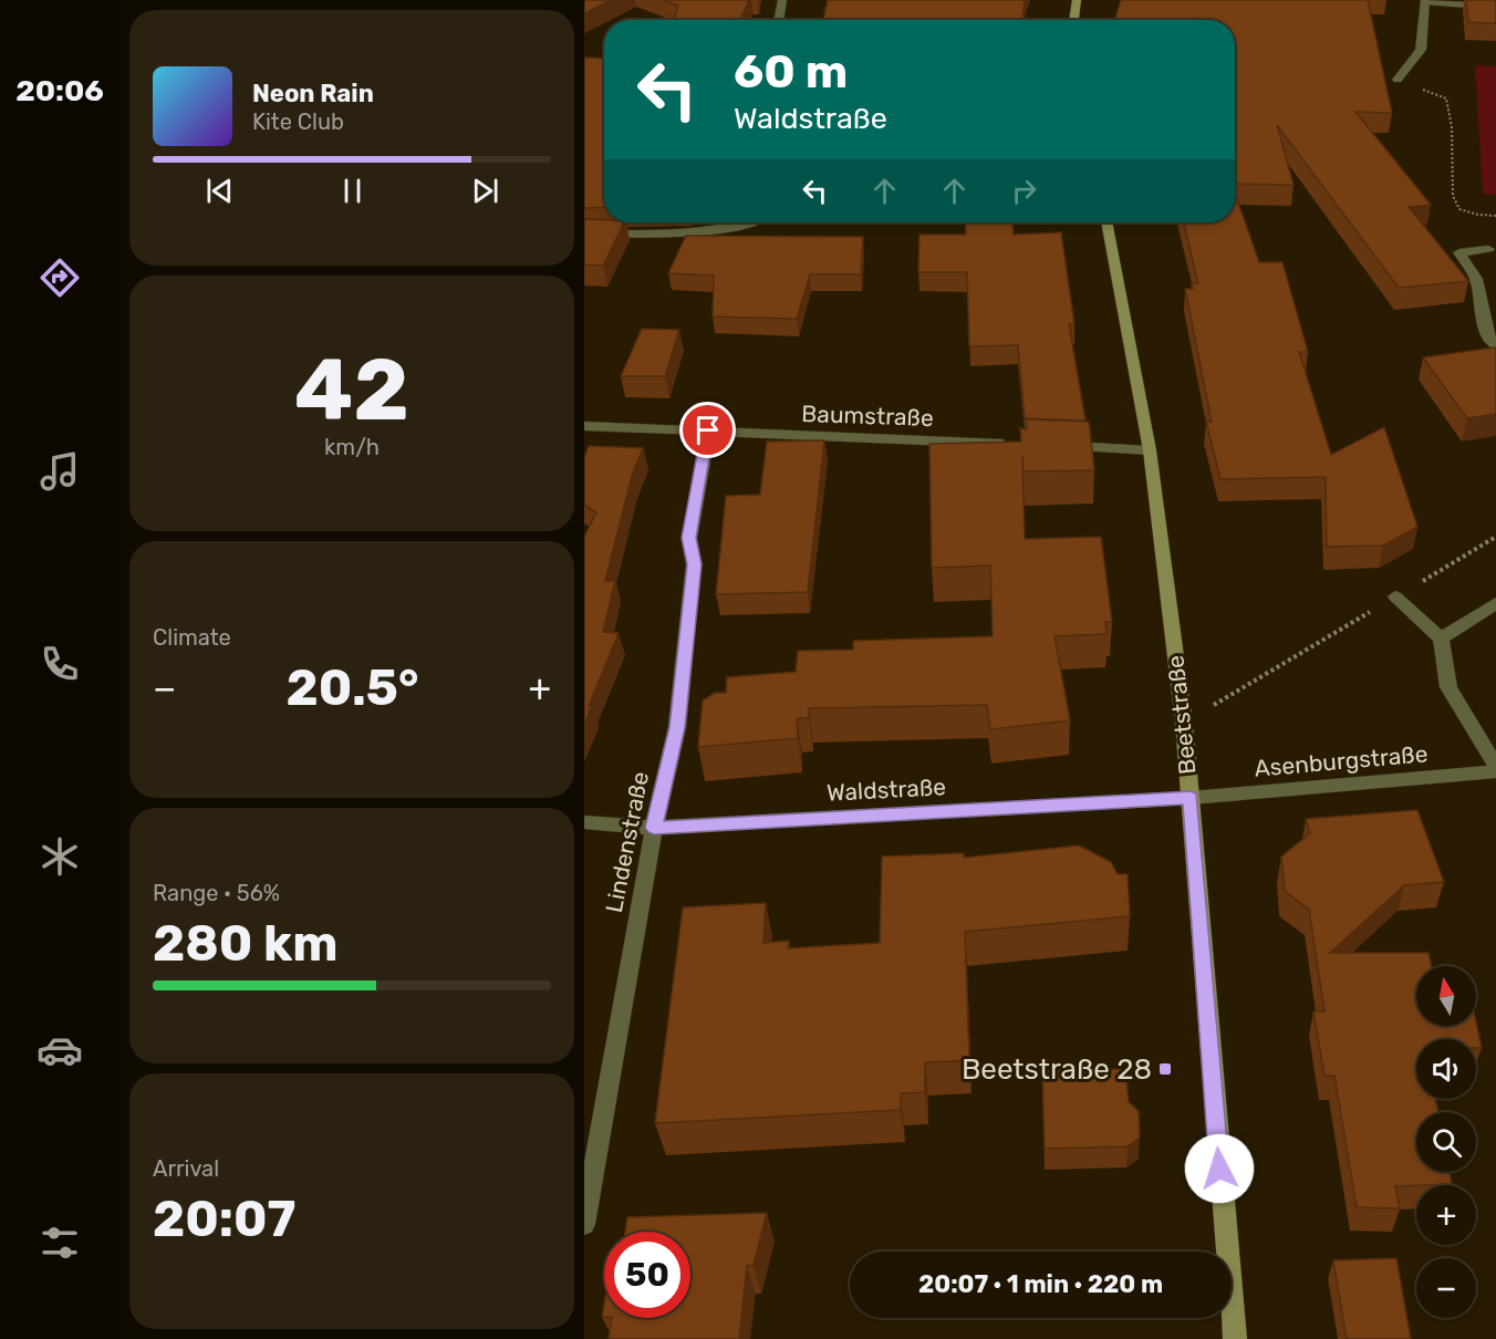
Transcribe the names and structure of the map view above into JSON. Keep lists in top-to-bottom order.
{
  "streets": {
    "main road": ["Beetstraße"],
    "street": [
      "Baumstraße",
      "Asenburgstraße",
      "Waldstraße",
      "Lindenstraße"
    ]
  },
  "crossings": [
    ["Baumstraße", "Lindenstraße"],
    ["Beetstraße", "Asenburgstraße"],
    ["Beetstraße", "Waldstraße"],
    ["Asenburgstraße", "Waldstraße"],
    ["Waldstraße", "Lindenstraße"]
  ],
  "places": {
    "transit": ["Beetstraße 28"]
  },
  "north": "top",
  "page": {
    "tabs": "20:06",
    "turn": ["60 m", "Waldstraße"],
    "song": ["Neon Rain", "Kite Club"],
    "tile": [
      ["42", "km/h"],
      "Climate",
      ["Range · 56%", "280 km"],
      ["Arrival", "20:07"]
    ],
    "heat": ["−", "20.5°", "+"],
    "map_buttons": ["+", "−"],
    "limit": "50",
    "trip": "20:07 · 1 min · 220 m"
  }
}
